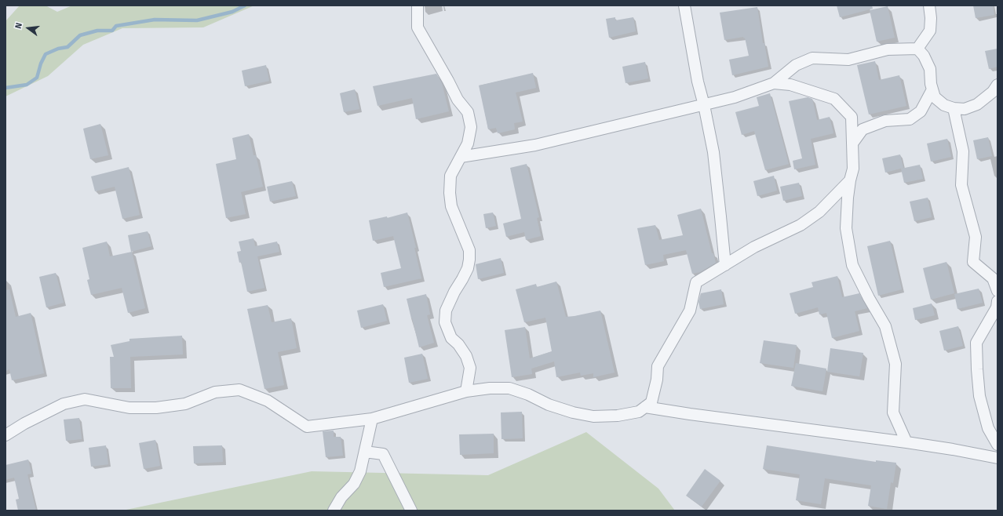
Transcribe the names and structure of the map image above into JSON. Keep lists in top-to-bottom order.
{
  "north": "left"
}
